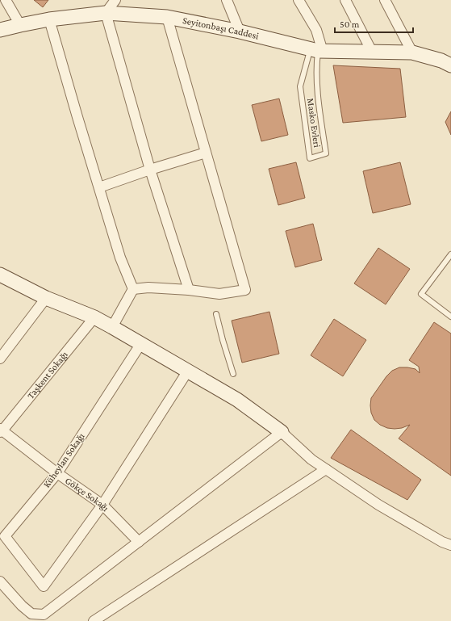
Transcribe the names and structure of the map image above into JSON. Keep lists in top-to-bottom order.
{
  "streets": {
    "street": [
      "Seyitonbaşı Caddesi",
      "Taşkent Sokağı",
      "Küheylan Sokağı",
      "Gökçe Sokağı"
    ],
    "lane": ["Masko Evleri"]
  },
  "crossings": [
    ["Seyitonbaşı Caddesi", "Masko Evleri"],
    ["Taşkent Sokağı", "Gökçe Sokağı"],
    ["Küheylan Sokağı", "Gökçe Sokağı"]
  ],
  "scale_bar": "50 m"
}
